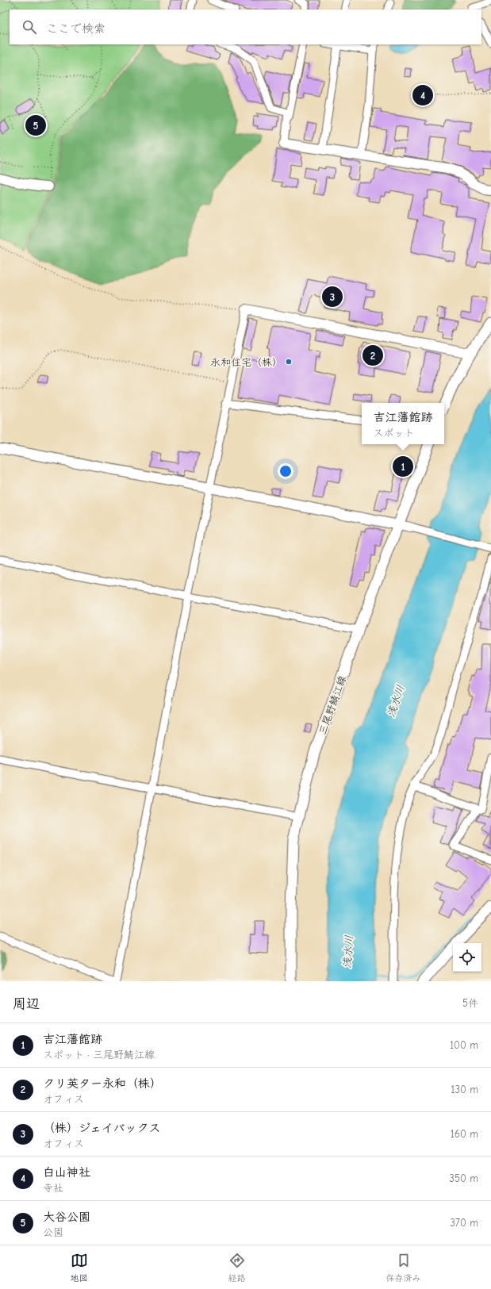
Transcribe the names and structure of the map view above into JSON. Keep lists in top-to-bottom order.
{
  "streets": {
    "main road": ["三尾野鯖江線"]
  },
  "water": ["浅水川"],
  "places": ["永和住宅（株）"],
  "page": {
    "search": "ここで検索",
    "pins": [
      "4",
      "5",
      "3",
      "2",
      "1"
    ],
    "popup": ["吉江藩館跡", "スポット"],
    "heading": ["周辺", "5件"],
    "list": [
      {
        "mark": "1",
        "name": "吉江藩館跡",
        "note": "スポット · 三尾野鯖江線",
        "value": "100 m"
      },
      {
        "mark": "2",
        "name": "クリ英ター永和（株）",
        "note": "オフィス",
        "value": "130 m"
      },
      {
        "mark": "3",
        "name": "（株）ジェイバックス",
        "note": "オフィス",
        "value": "160 m"
      },
      {
        "mark": "4",
        "name": "白山神社",
        "note": "寺社",
        "value": "350 m"
      },
      {
        "mark": "5",
        "name": "大谷公園",
        "note": "公園",
        "value": "370 m"
      }
    ],
    "nav": ["地図", "経路", "保存済み"]
  }
}
